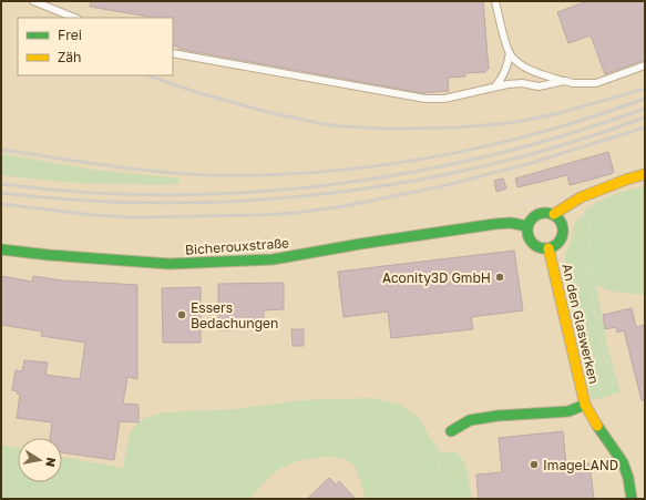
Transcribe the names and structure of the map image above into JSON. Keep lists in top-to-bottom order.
{
  "streets": {
    "street": ["Bicherouxstraße", "An den Glaswerken"]
  },
  "crossings": [
    ["Bicherouxstraße", "An den Glaswerken"]
  ],
  "places": ["Aconity3D GmbH", "Essers Bedachungen", "ImageLAND"],
  "legend": ["Frei", "Zäh"],
  "north": "right"
}
